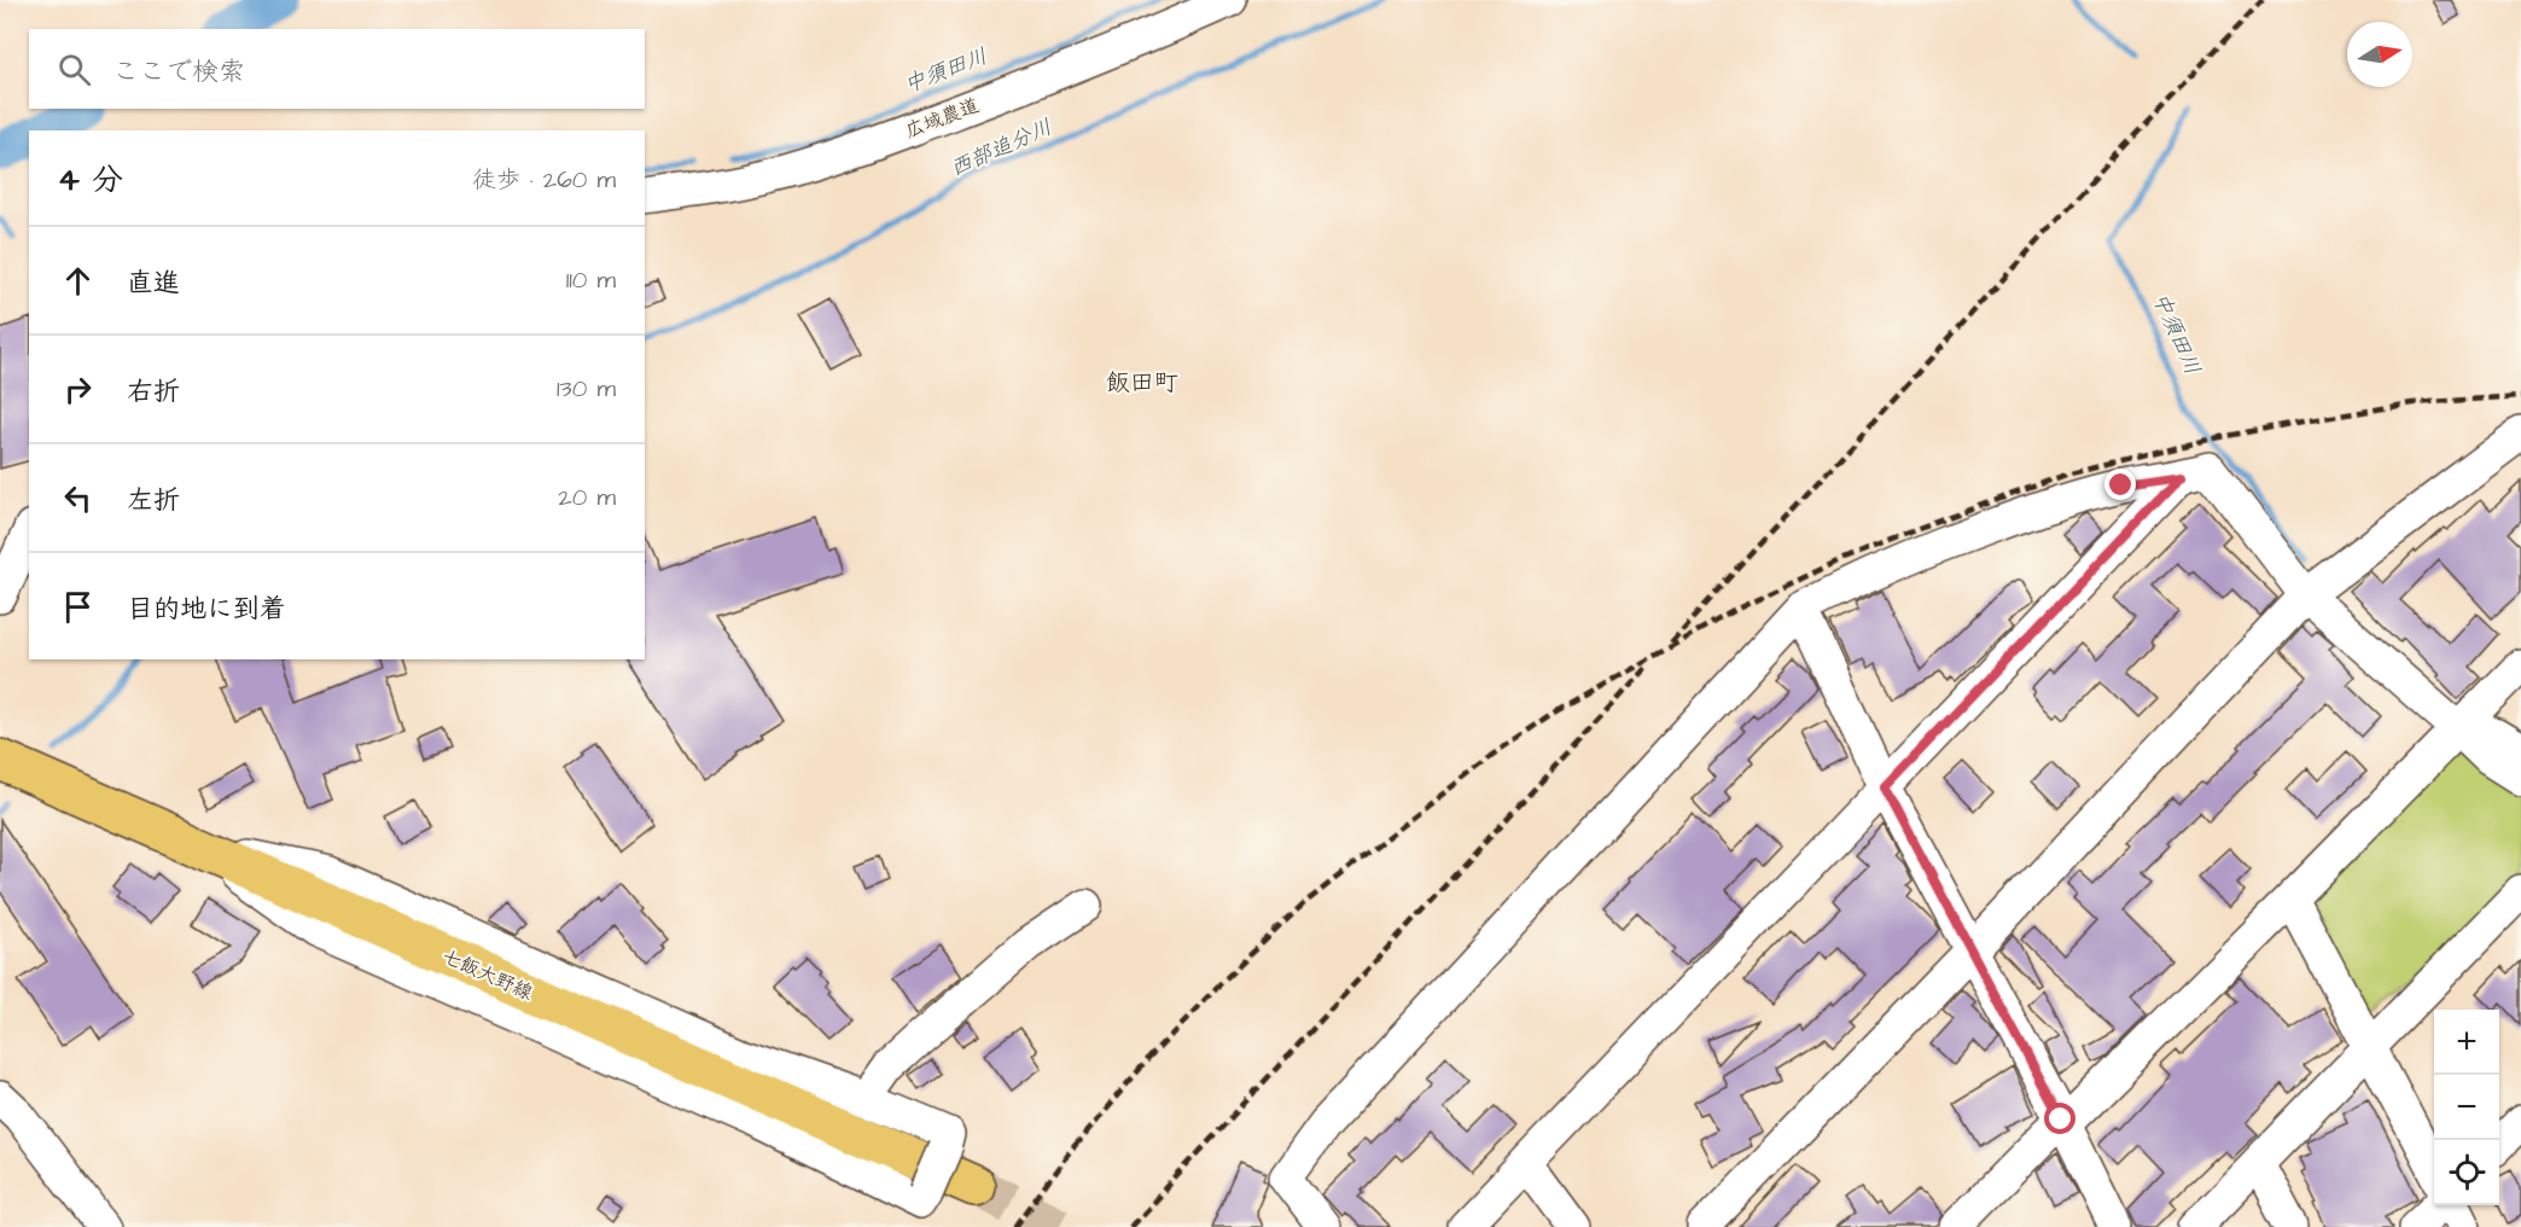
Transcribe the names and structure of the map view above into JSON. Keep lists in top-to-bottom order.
{
  "streets": {
    "main road": ["七飯大野線"],
    "street": ["広域農道"]
  },
  "districts": ["飯田町"],
  "water": ["中須田川", "西部追分川"],
  "north": "right",
  "page": {
    "search": "ここで検索",
    "heading": ["4 分", "徒歩 · 260 m"],
    "list": [
      ["直進", "110 m"],
      ["右折", "130 m"],
      ["左折", "20 m"],
      "目的地に到着"
    ],
    "map_buttons": ["+", "−"]
  }
}
